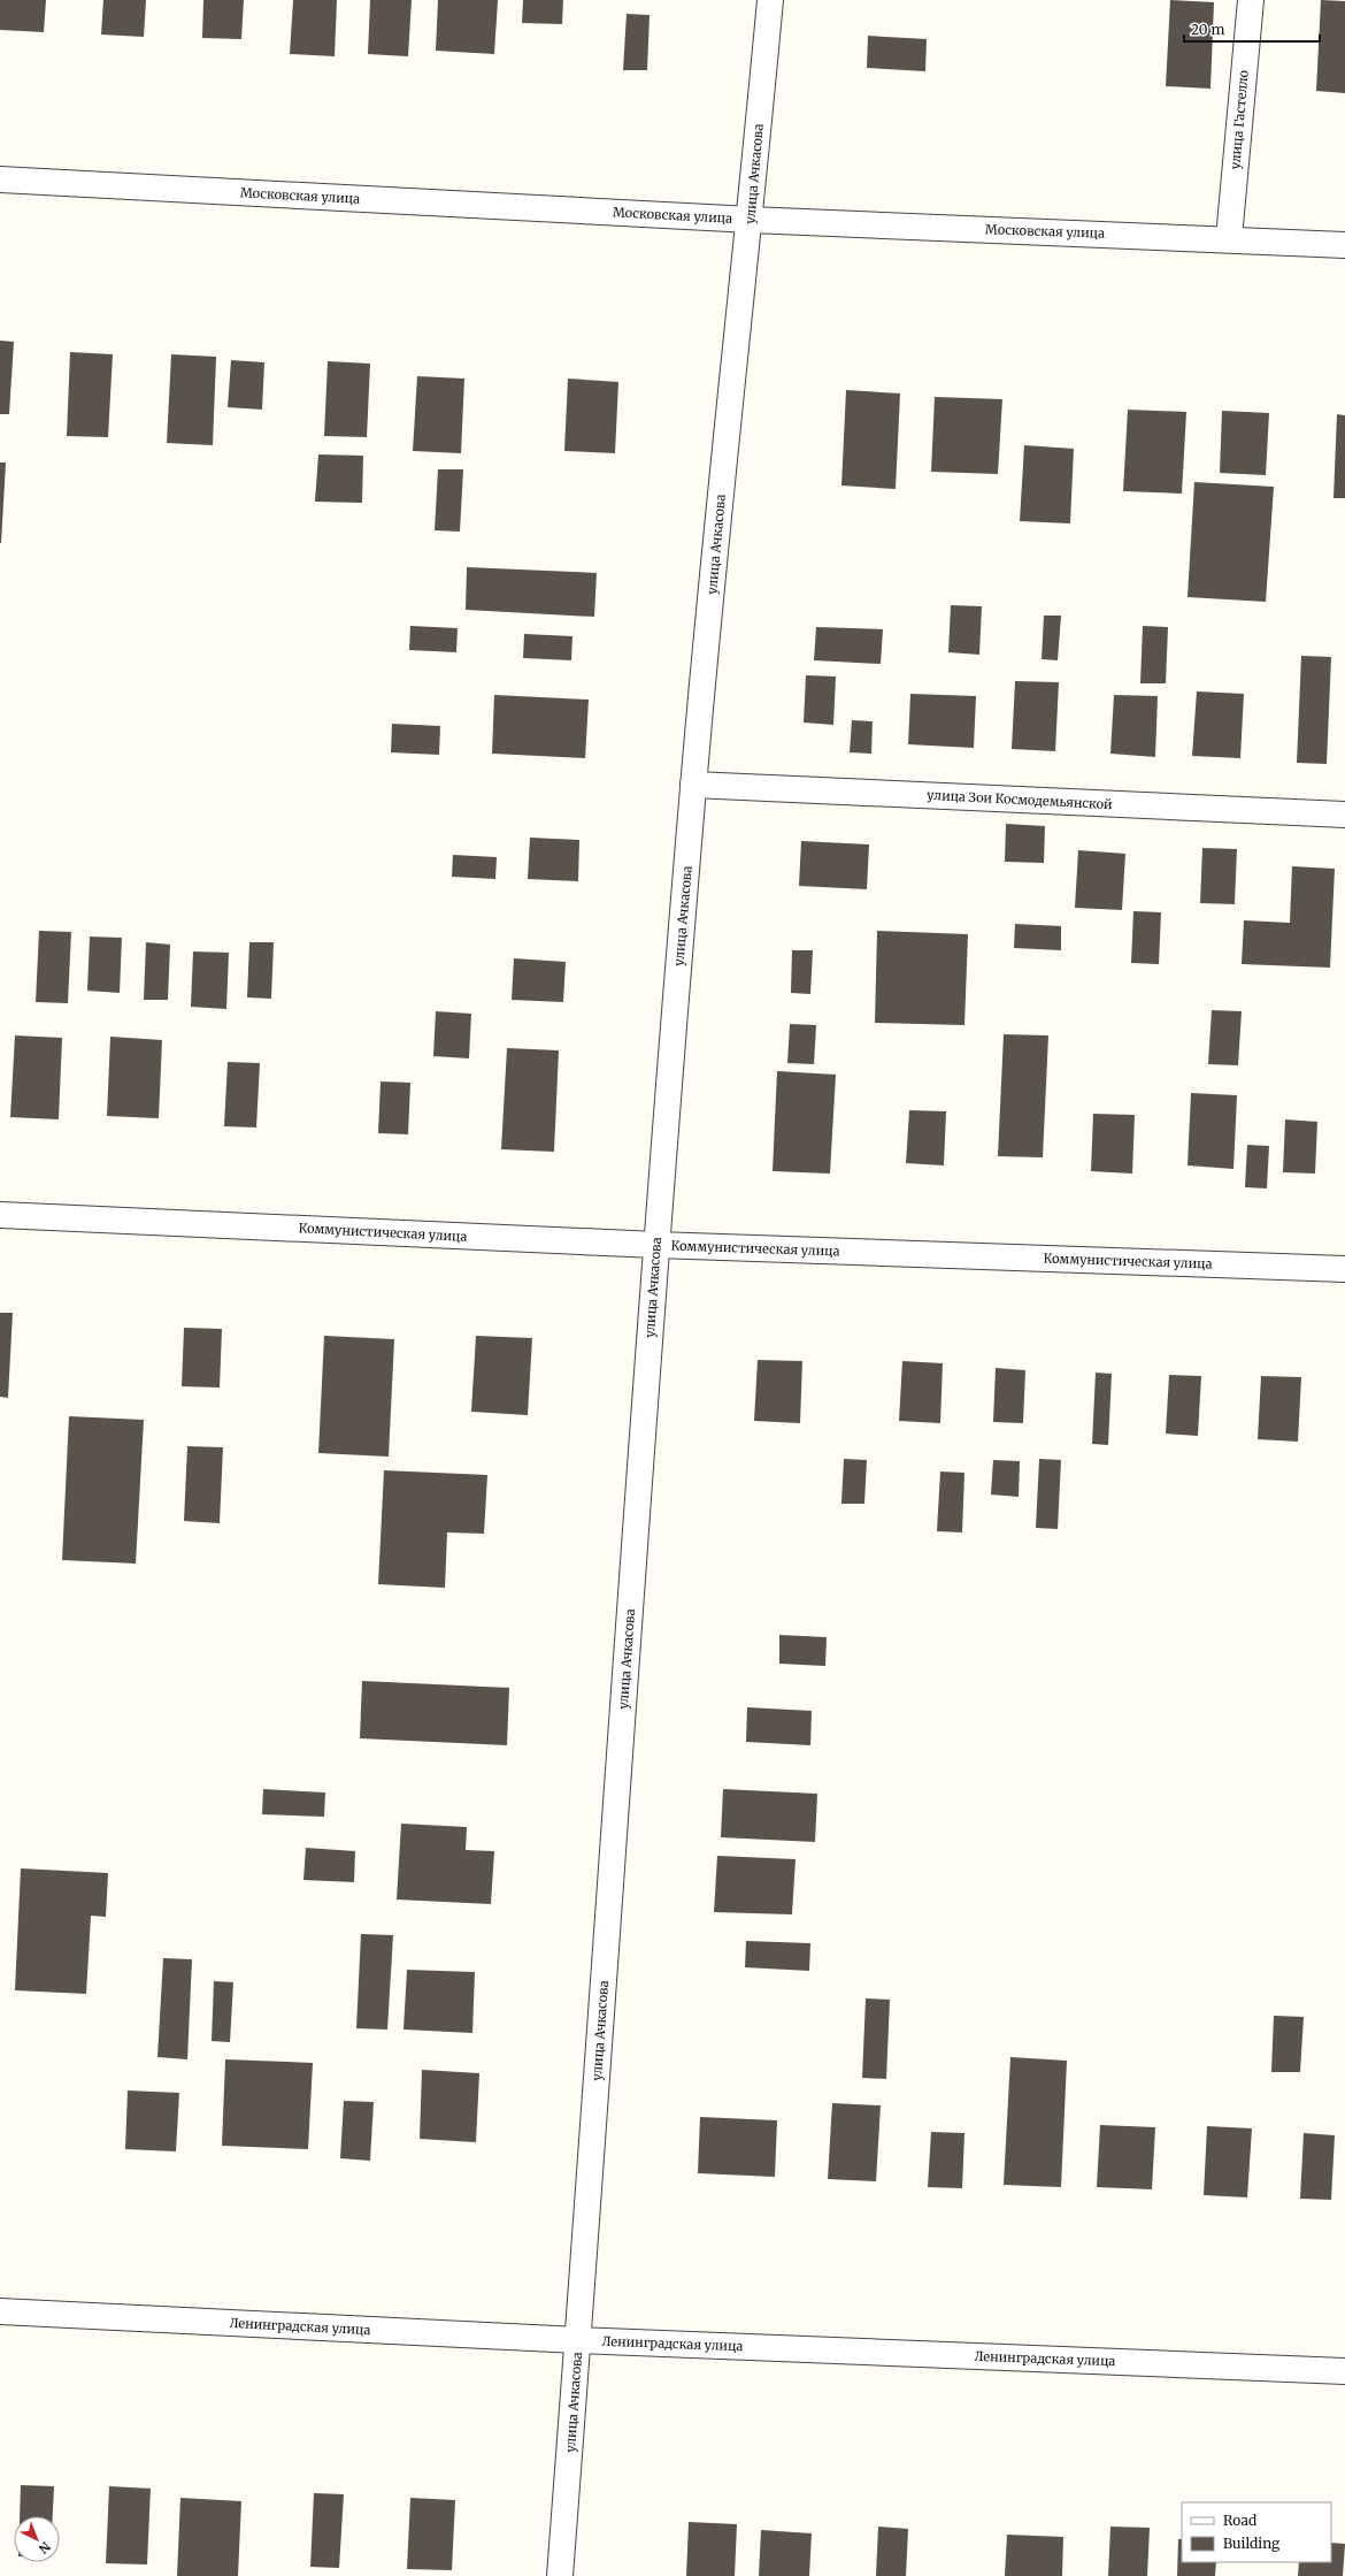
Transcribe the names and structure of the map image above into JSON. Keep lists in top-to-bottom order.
{
  "streets": {
    "street": [
      "улица Гастелло",
      "улица Ачкасова",
      "Московская улица",
      "улица Зои Космодемьянской",
      "Коммунистическая улица",
      "Ленинградская улица"
    ]
  },
  "crossings": [
    ["улица Гастелло", "Московская улица"],
    ["улица Ачкасова", "Московская улица"],
    ["улица Ачкасова", "улица Зои Космодемьянской"],
    ["улица Ачкасова", "Коммунистическая улица"],
    ["улица Ачкасова", "Ленинградская улица"]
  ],
  "legend": ["Road", "Building"],
  "scale_bar": "20 m",
  "north": "bottom right"
}
